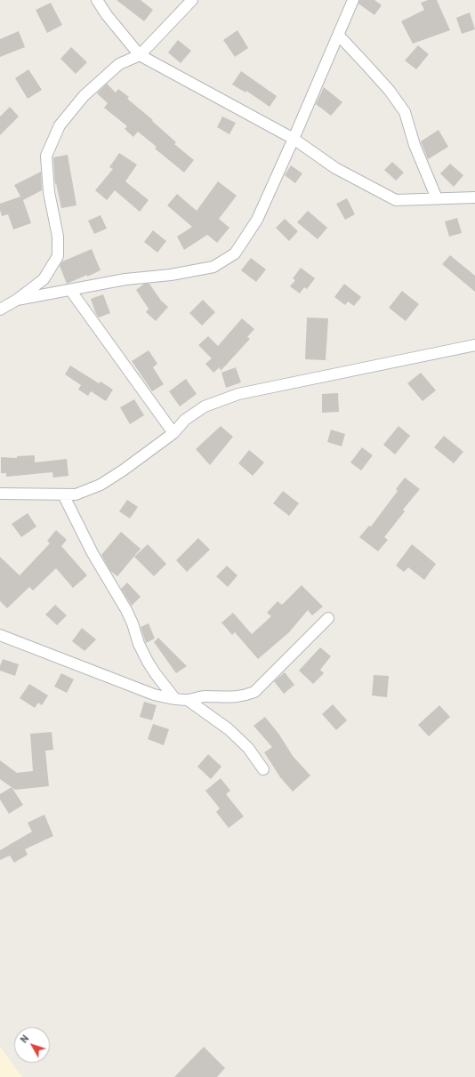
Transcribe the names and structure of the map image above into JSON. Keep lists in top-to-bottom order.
{
  "north": "top left"
}
